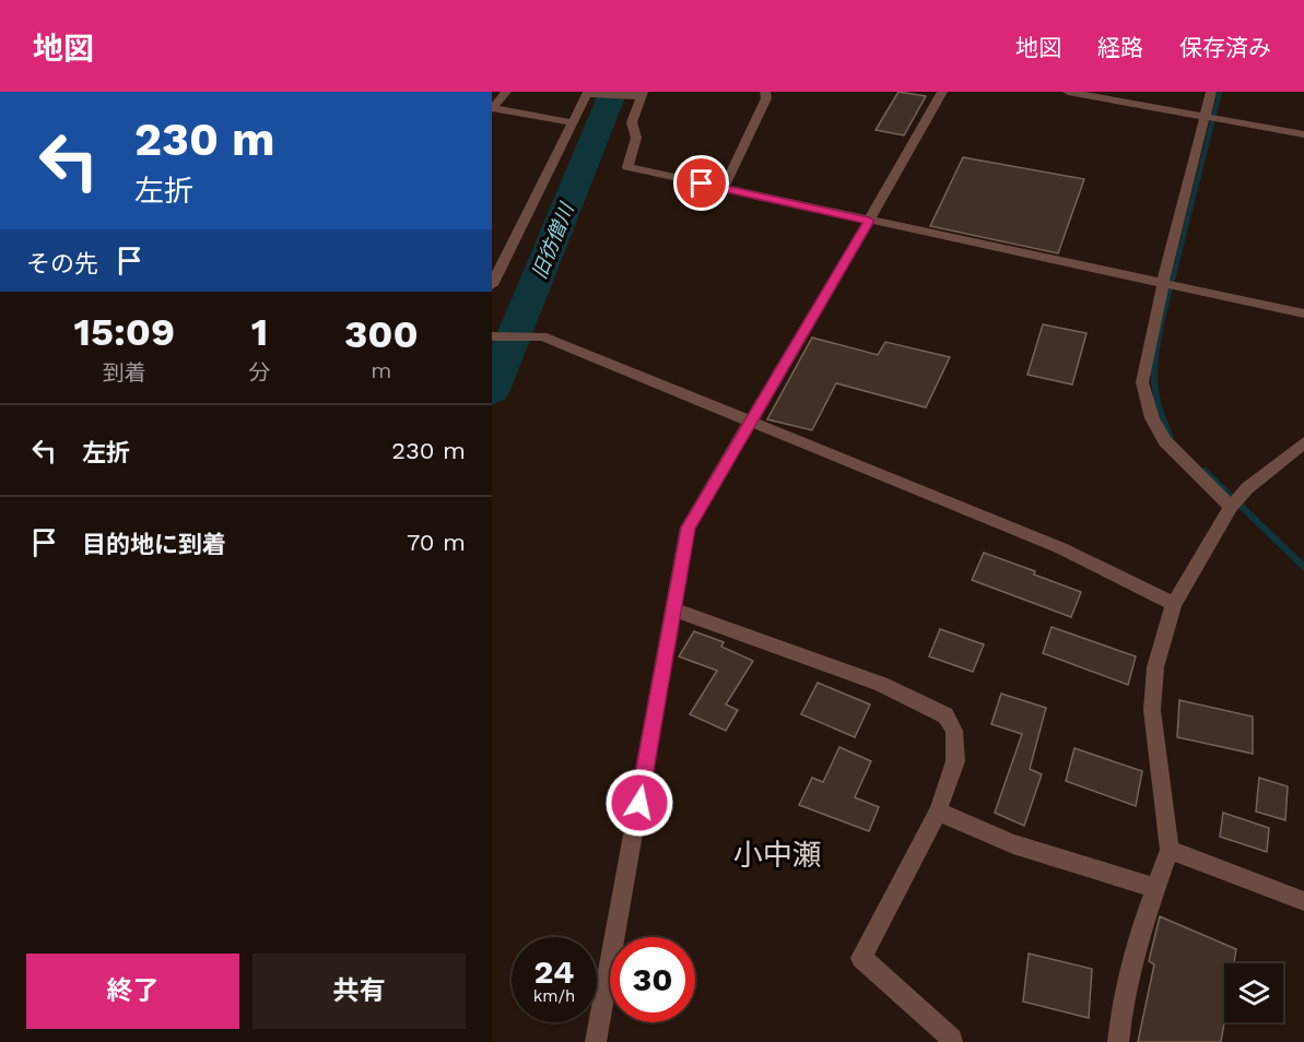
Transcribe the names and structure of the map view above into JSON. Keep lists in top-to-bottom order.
{
  "districts": ["小中瀬"],
  "water": ["旧彷僧川"],
  "page": {
    "header": "地図",
    "nav": ["地図", "経路", "保存済み"],
    "turn": ["230 m", "左折"],
    "then": "その先",
    "eta": [
      "15:09",
      "到着",
      "1",
      "分",
      "300",
      "m"
    ],
    "list": [
      {
        "name": "左折",
        "value": "230 m"
      },
      {
        "name": "目的地に到着",
        "value": "70 m"
      }
    ],
    "speed": "24 km/h",
    "limit": "30",
    "buttons": ["終了", "共有"]
  }
}
